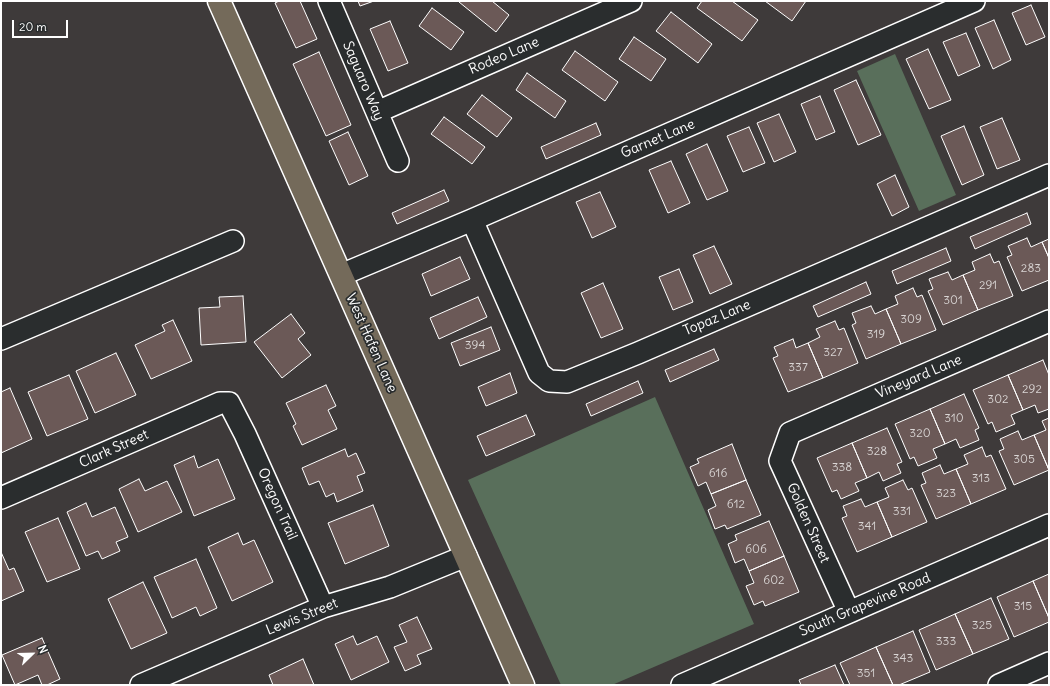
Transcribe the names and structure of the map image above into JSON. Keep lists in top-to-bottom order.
{
  "streets": {
    "main road": ["West Hafen Lane"],
    "street": [
      "Rodeo Lane",
      "Saguaro Way",
      "Garnet Lane",
      "Topaz Lane",
      "Vineyard Lane",
      "Clark Street",
      "Oregon Trail",
      "Golden Street",
      "South Grapevine Road",
      "Lewis Street"
    ]
  },
  "crossings": [
    ["Rodeo Lane", "Saguaro Way"],
    ["Garnet Lane", "Topaz Lane"],
    ["Garnet Lane", "West Hafen Lane"],
    ["West Hafen Lane", "Lewis Street"],
    ["Vineyard Lane", "Golden Street"],
    ["Clark Street", "Oregon Trail"],
    ["Oregon Trail", "Lewis Street"],
    ["Golden Street", "South Grapevine Road"]
  ],
  "house_numbers": [
    "283",
    "291",
    "301",
    "309",
    "319",
    "394",
    "327",
    "337",
    "292",
    "302",
    "310",
    "320",
    "328",
    "305",
    "338",
    "616",
    "313",
    "323",
    "612",
    "331",
    "341",
    "606",
    "602",
    "315",
    "325",
    "333",
    "343",
    "351"
  ],
  "scale_bar": "20 m",
  "north": "top right"
}
